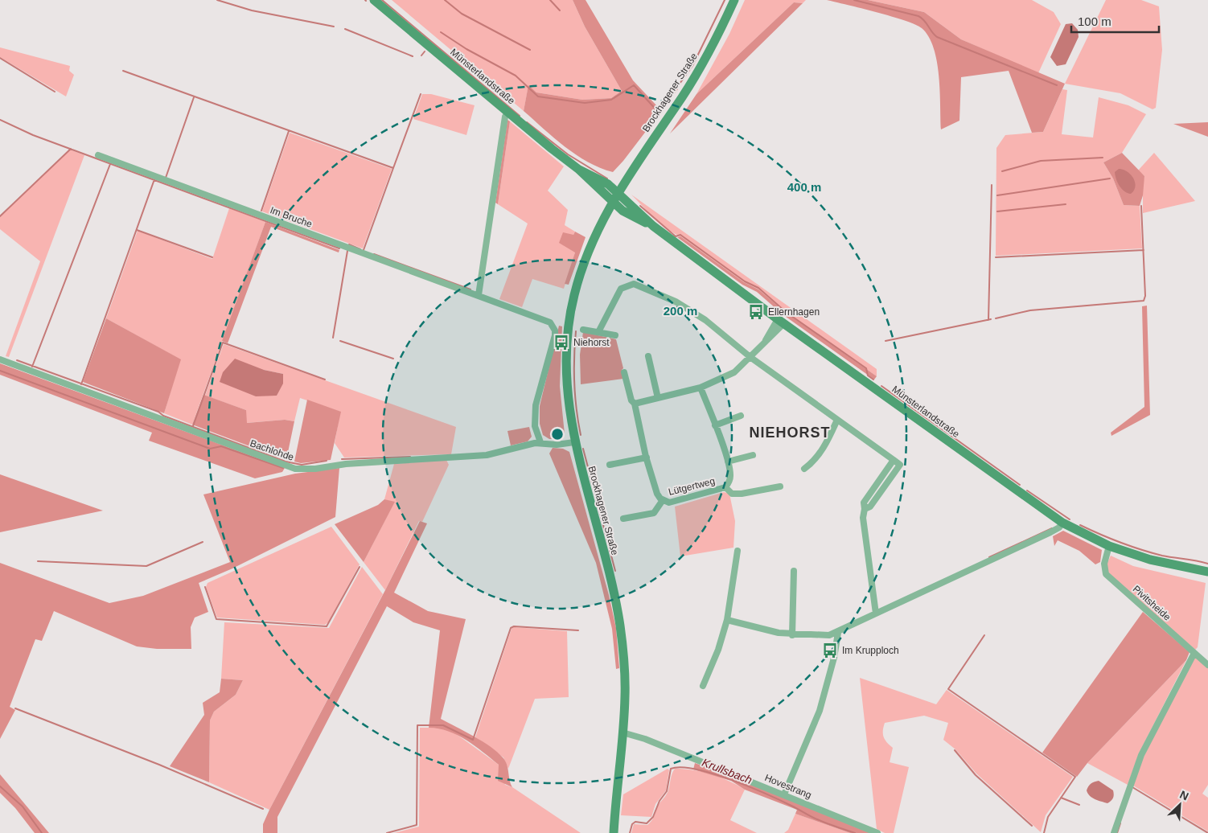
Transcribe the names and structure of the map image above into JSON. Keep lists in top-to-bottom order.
{
  "streets": {
    "main road": ["Münsterlandstraße", "Brockhagener Straße"],
    "street": [
      "Im Bruche",
      "Bachlohde",
      "Lütgertweg",
      "Pivitsheide",
      "Hovestrang"
    ]
  },
  "crossings": [
    ["Münsterlandstraße", "Brockhagener Straße"],
    ["Münsterlandstraße", "Pivitsheide"],
    ["Brockhagener Straße", "Bachlohde"],
    ["Brockhagener Straße", "Hovestrang"],
    ["Im Bruche", "Bachlohde"]
  ],
  "districts": ["NIEHORST"],
  "water": ["Krullsbach"],
  "places": {
    "bus stop": ["Ellernhagen", "Niehorst", "Im Krupploch"]
  },
  "scale_bar": "100 m",
  "north": "top right",
  "rings": ["400 m", "200 m"]
}
